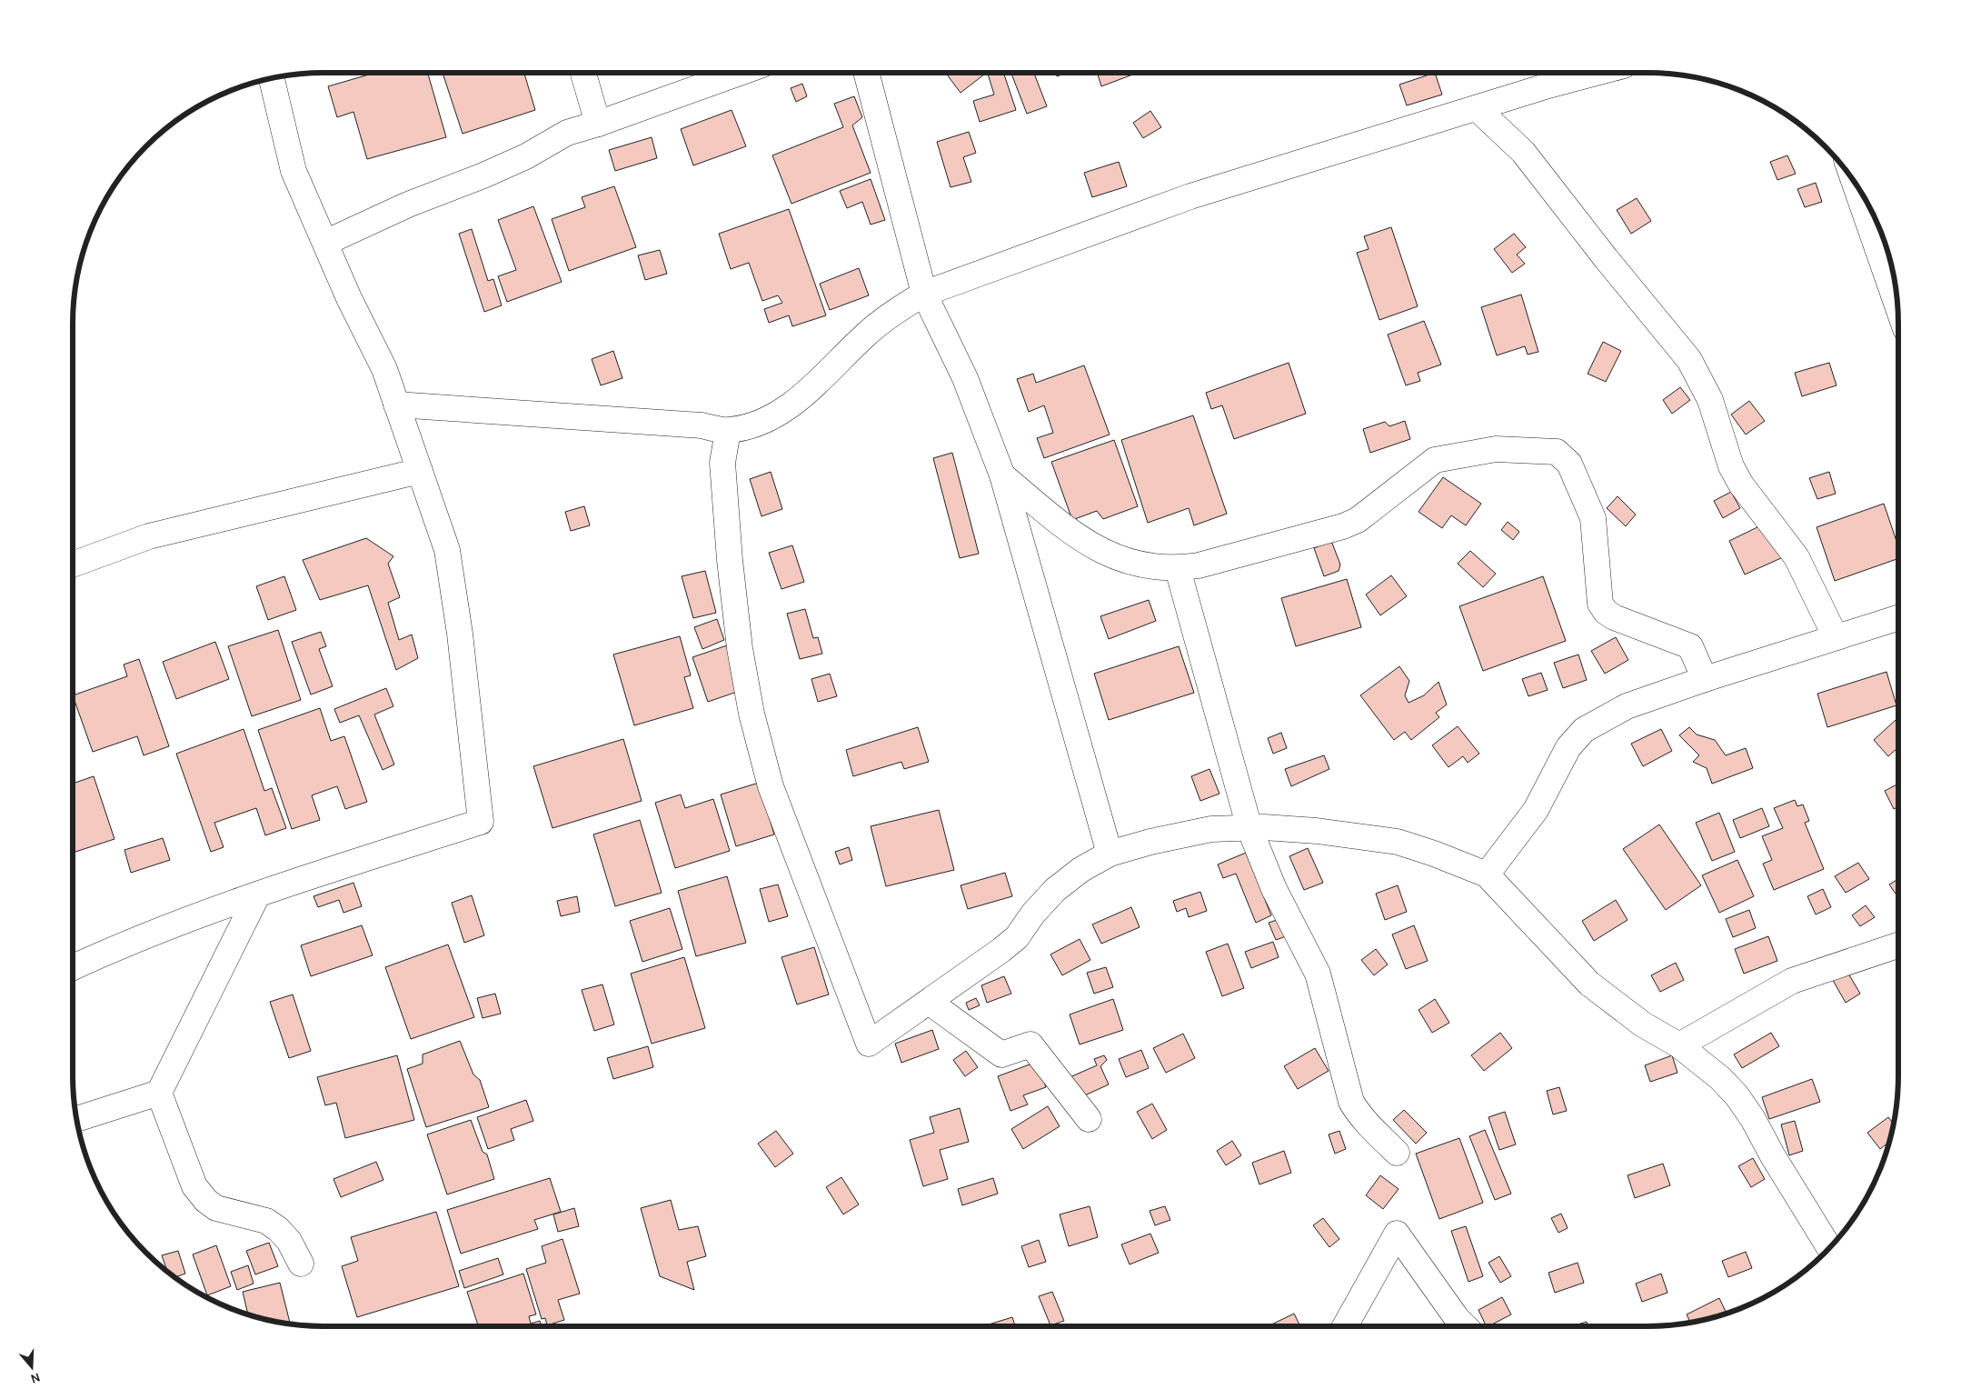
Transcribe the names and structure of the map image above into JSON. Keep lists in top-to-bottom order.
{
  "north": "bottom"
}
